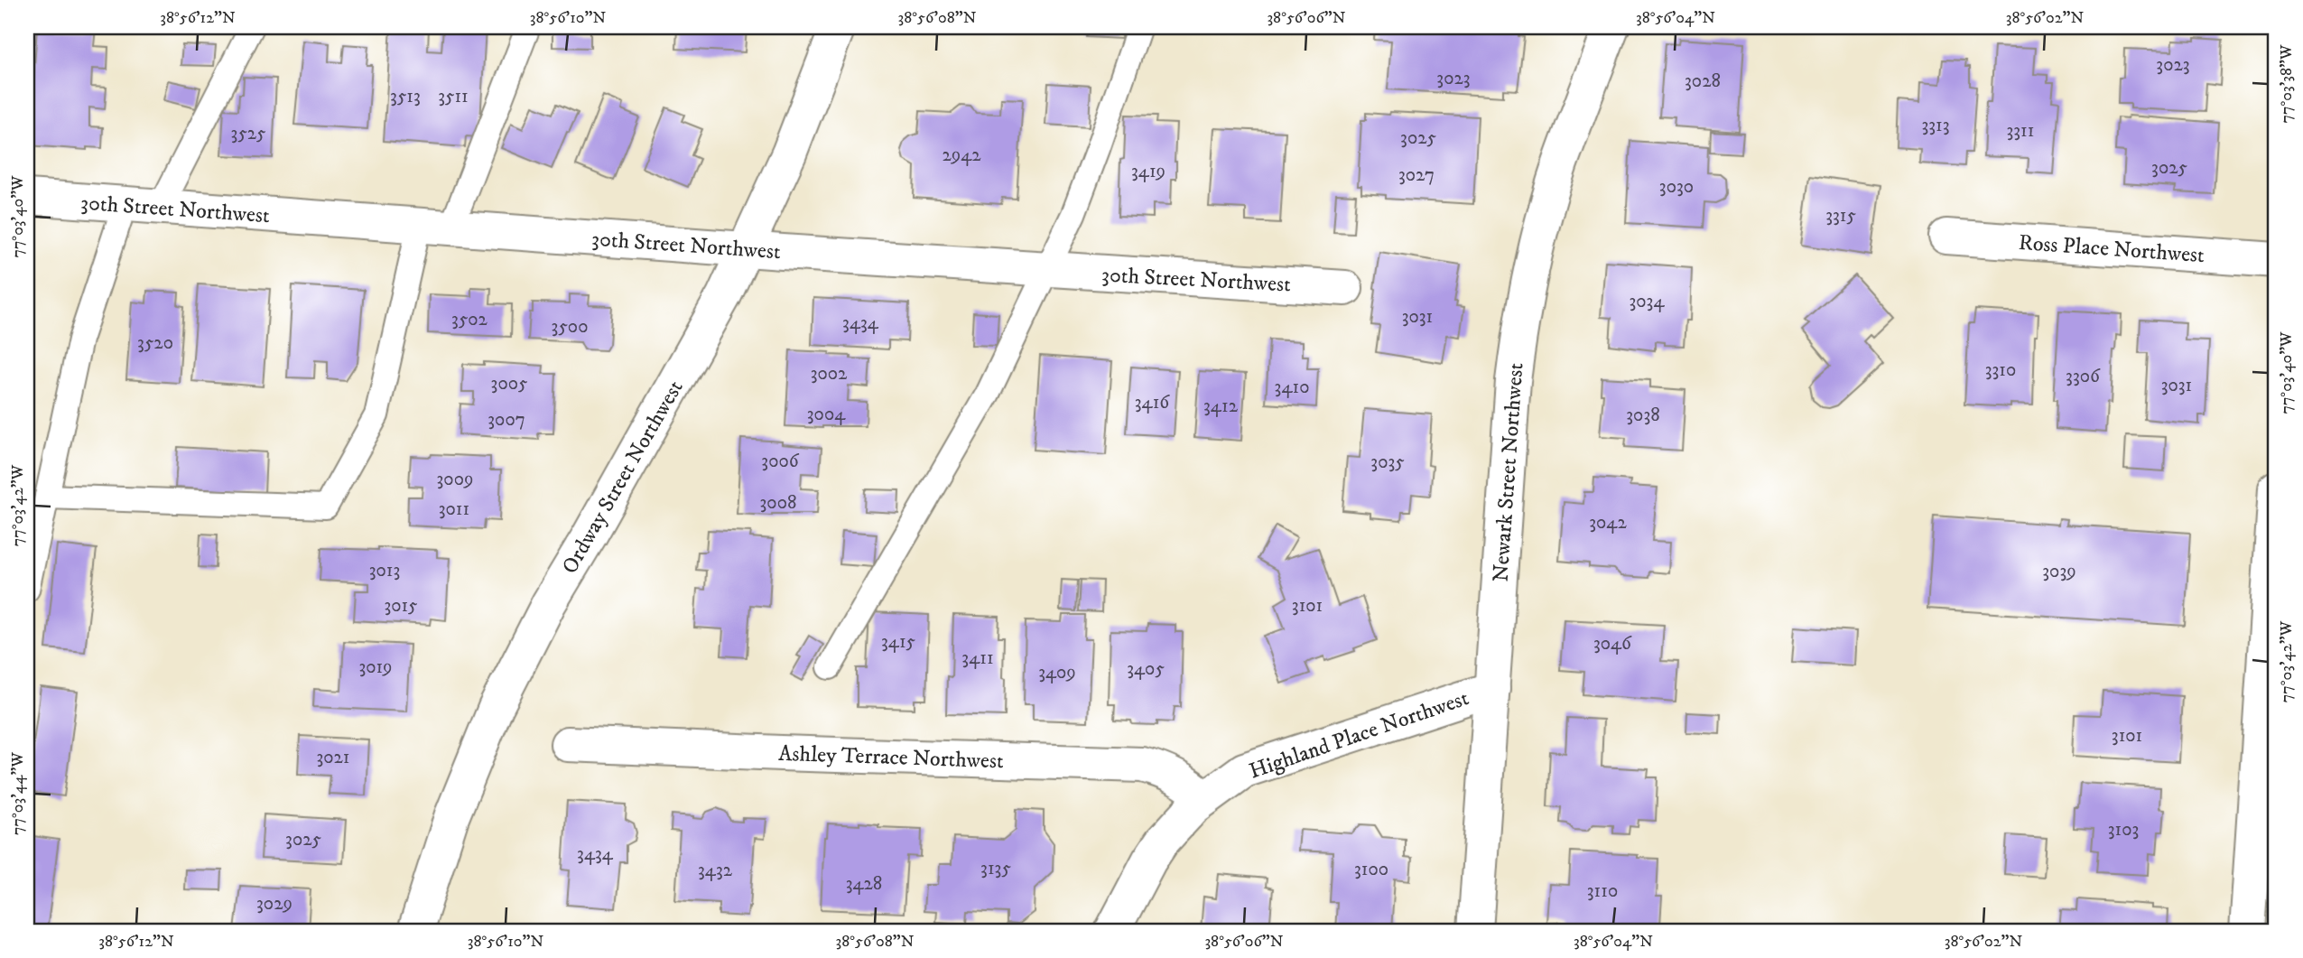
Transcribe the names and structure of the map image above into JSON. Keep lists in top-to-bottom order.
{
  "streets": {
    "street": [
      "30th Street Northwest",
      "Ross Place Northwest",
      "Newark Street Northwest",
      "Ordway Street Northwest",
      "Highland Place Northwest",
      "Ashley Terrace Northwest"
    ]
  },
  "crossings": [
    ["30th Street Northwest", "Ordway Street Northwest"],
    ["Newark Street Northwest", "Highland Place Northwest"],
    ["Highland Place Northwest", "Ashley Terrace Northwest"]
  ],
  "house_numbers": [
    "3023",
    "3023",
    "3028",
    "3513",
    "3511",
    "3313",
    "3311",
    "3525",
    "3025",
    "2942",
    "3025",
    "3419",
    "3027",
    "3030",
    "3315",
    "3034",
    "3031",
    "3502",
    "3434",
    "3500",
    "3520",
    "3310",
    "3002",
    "3306",
    "3005",
    "3031",
    "3410",
    "3416",
    "3412",
    "3004",
    "3038",
    "3007",
    "3006",
    "3035",
    "3009",
    "3008",
    "3011",
    "3042",
    "3013",
    "3039",
    "3015",
    "3101",
    "3415",
    "3046",
    "3411",
    "3019",
    "3405",
    "3409",
    "3101",
    "3021",
    "3103",
    "3025",
    "3434",
    "3135",
    "3100",
    "3432",
    "3428",
    "3110",
    "3029"
  ],
  "coordinates": [
    "38°56'12\"N",
    "38°56'10\"N",
    "38°56'08\"N",
    "38°56'06\"N",
    "38°56'04\"N",
    "38°56'02\"N",
    "77°03'38\"W",
    "77°03'40\"W",
    "77°03'42\"W",
    "77°03'44\"W"
  ]
}
